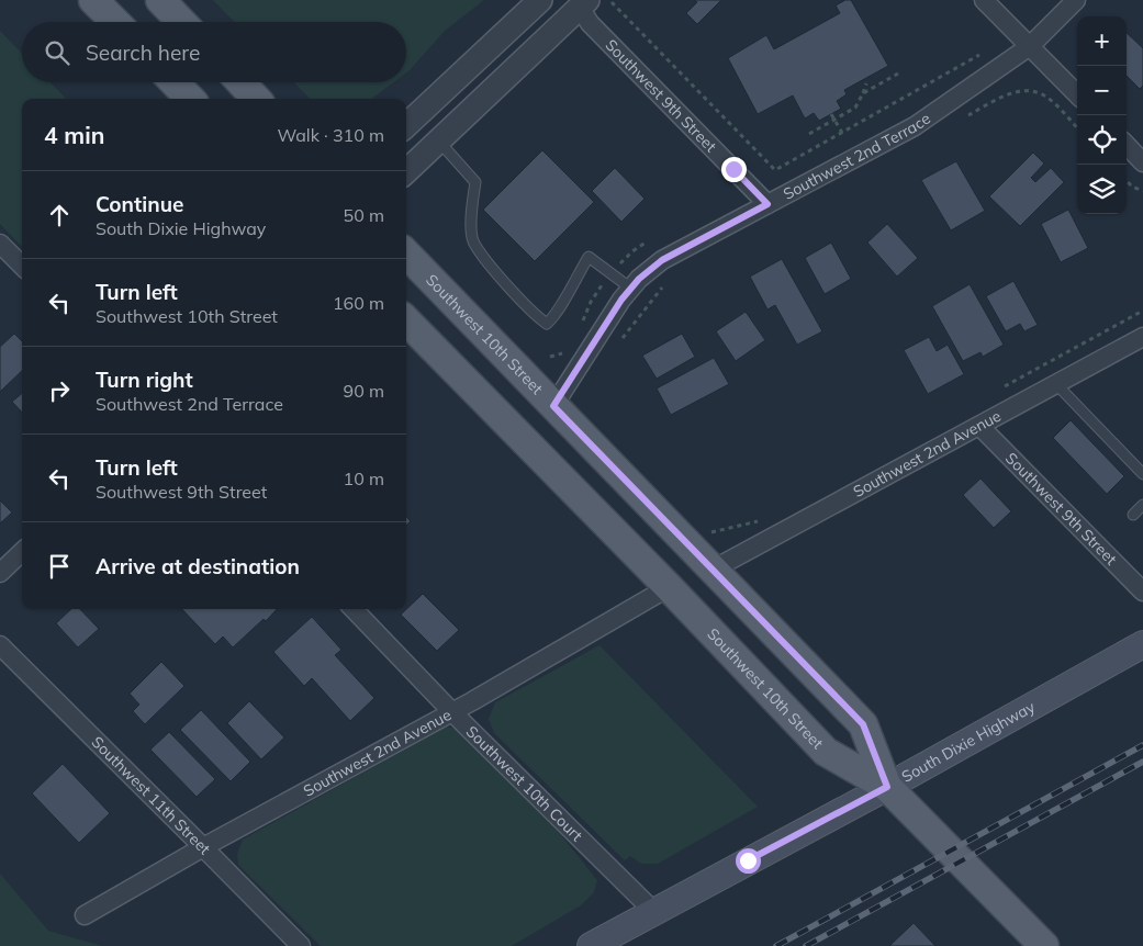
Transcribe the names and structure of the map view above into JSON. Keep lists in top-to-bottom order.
{
  "streets": {
    "main road": ["Southwest 10th Street", "South Dixie Highway"],
    "street": [
      "Southwest 9th Street",
      "Southwest 2nd Terrace",
      "Southwest 2nd Avenue",
      "Southwest 10th Court",
      "Southwest 11th Street"
    ]
  },
  "crossings": [
    ["Southwest 9th Street", "Southwest 2nd Terrace"],
    ["Southwest 9th Street", "Southwest 2nd Avenue"],
    ["Southwest 2nd Terrace", "Southwest 10th Street"],
    ["Southwest 10th Street", "Southwest 2nd Avenue"],
    ["Southwest 10th Street", "South Dixie Highway"],
    ["Southwest 2nd Avenue", "Southwest 10th Court"],
    ["Southwest 2nd Avenue", "Southwest 11th Street"],
    ["South Dixie Highway", "Southwest 10th Court"]
  ],
  "page": {
    "map_buttons": ["+", "−"],
    "search": "Search here",
    "heading": ["4 min", "Walk · 310 m"],
    "list": [
      ["Continue", "South Dixie Highway", "50 m"],
      ["Turn left", "Southwest 10th Street", "160 m"],
      ["Turn right", "Southwest 2nd Terrace", "90 m"],
      ["Turn left", "Southwest 9th Street", "10 m"],
      "Arrive at destination"
    ]
  }
}
